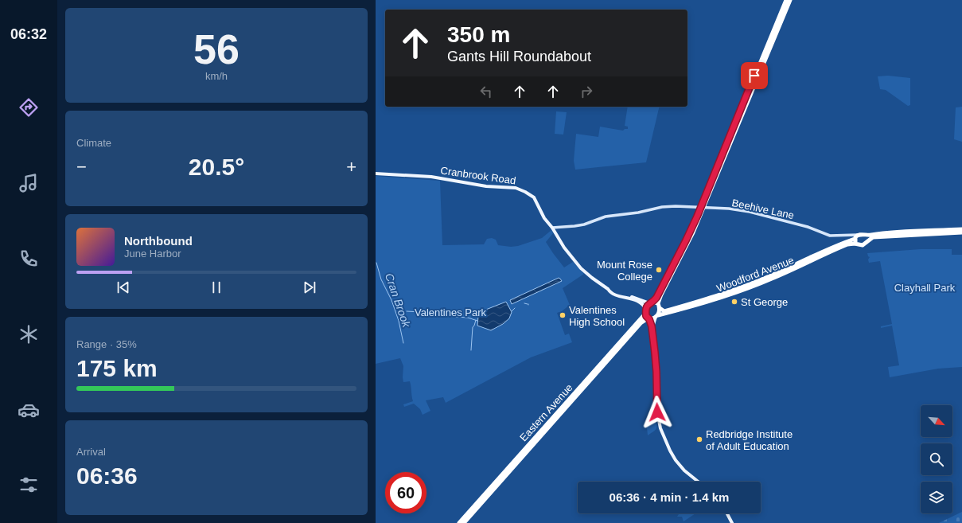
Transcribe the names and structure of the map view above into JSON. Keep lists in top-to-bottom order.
{
  "streets": {
    "highway": ["Woodford Avenue", "Eastern Avenue"],
    "main road": ["Cranbrook Road", "Beehive Lane"]
  },
  "crossings": [
    ["Cranbrook Road", "Beehive Lane"],
    ["Cranbrook Road", "Woodford Avenue"],
    ["Cranbrook Road", "Eastern Avenue"],
    ["Beehive Lane", "Woodford Avenue"],
    ["Woodford Avenue", "Eastern Avenue"]
  ],
  "water": ["Cran Brook"],
  "parks": ["Clayhall Park", "Valentines Park"],
  "places": [
    "Mount Rose College",
    "St George",
    "Valentines High School",
    "Redbridge Institute of Adult Education"
  ],
  "north": "bottom right",
  "page": {
    "tabs": "06:32",
    "tile": [
      ["56", "km/h"],
      "Climate",
      ["Range · 35%", "175 km"],
      ["Arrival", "06:36"]
    ],
    "turn": ["350 m", "Gants Hill Roundabout"],
    "heat": ["−", "20.5°", "+"],
    "song": ["Northbound", "June Harbor"],
    "limit": "60",
    "trip": "06:36 · 4 min · 1.4 km"
  }
}
